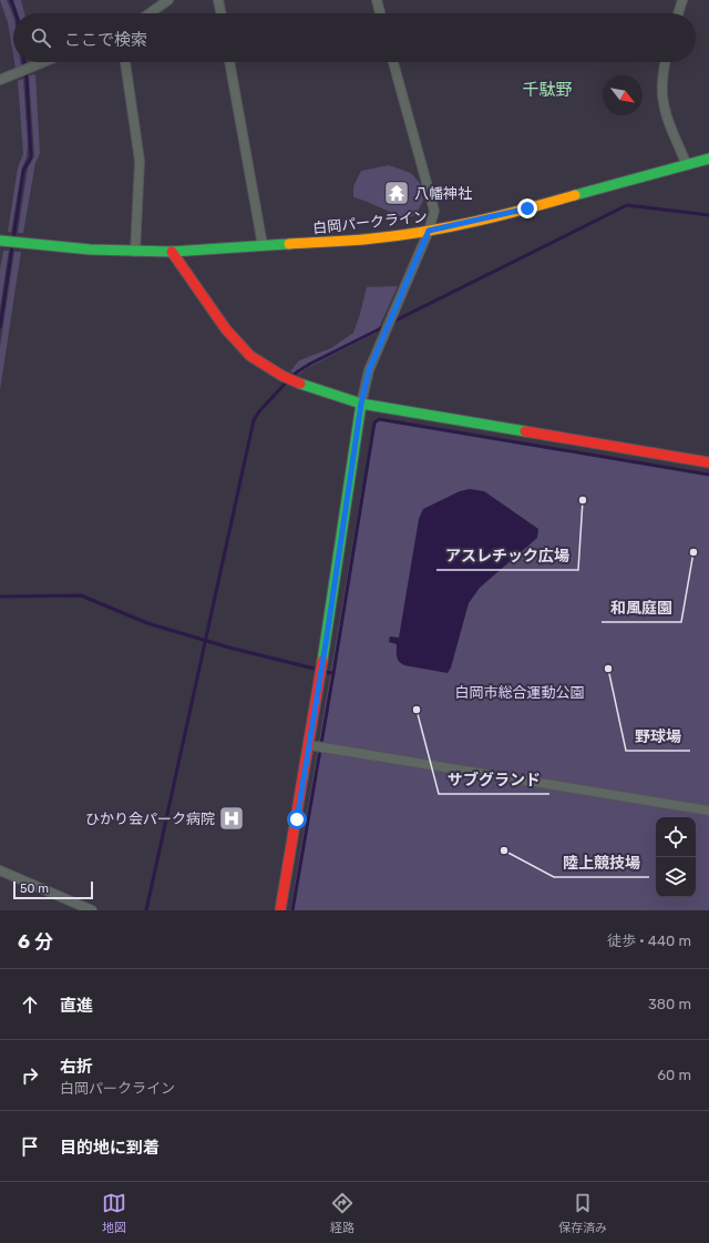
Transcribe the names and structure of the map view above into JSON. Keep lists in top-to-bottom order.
{
  "streets": {
    "street": ["白岡パークライン"]
  },
  "districts": ["千駄野"],
  "parks": ["白岡市総合運動公園"],
  "places": {
    "temple": ["八幡神社"],
    "other": [
      "アスレチック広場",
      "和風庭園",
      "野球場",
      "サブグランド",
      "陸上競技場"
    ],
    "hospital": ["ひかり会パーク病院"]
  },
  "scale_bar": "50 m",
  "north": "bottom right",
  "page": {
    "search": "ここで検索",
    "scale": "50 m",
    "heading": ["6 分", "徒歩 · 440 m"],
    "list": [
      ["直進", "380 m"],
      ["右折", "白岡パークライン", "60 m"],
      "目的地に到着"
    ],
    "nav": ["地図", "経路", "保存済み"]
  }
}
